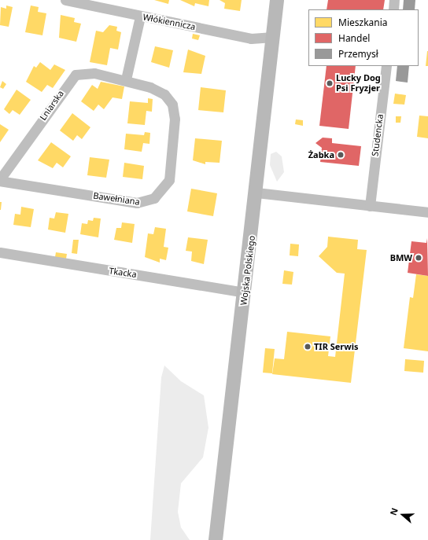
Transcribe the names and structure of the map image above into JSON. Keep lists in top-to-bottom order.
{
  "streets": {
    "main road": ["Wojska Polskiego"],
    "street": [
      "Włókiennicza",
      "Lniarska",
      "Studencka",
      "Bawełniana",
      "Tkacka"
    ]
  },
  "crossings": [
    ["Włókiennicza", "Wojska Polskiego"],
    ["Lniarska", "Bawełniana"],
    ["Wojska Polskiego", "Tkacka"]
  ],
  "places": [
    "Lucky Dog Psi Fryzjer",
    "Żabka",
    "BMW",
    "TIR Serwis"
  ],
  "legend": ["Mieszkania", "Handel", "Przemysł"],
  "north": "left"
}
